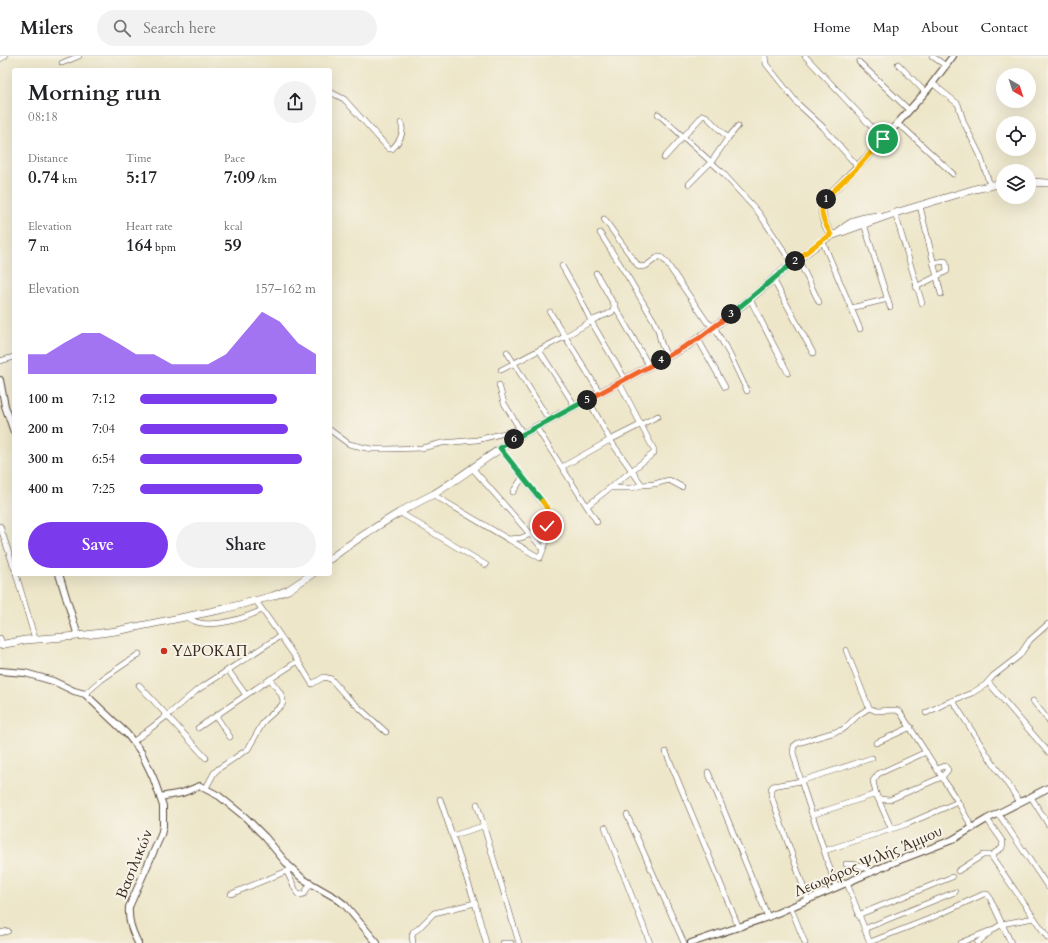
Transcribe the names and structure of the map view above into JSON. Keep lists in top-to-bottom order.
{
  "streets": {
    "street": ["Λεωφόρος Ψιλής Άμμου", "Βασιλικών"]
  },
  "places": ["ΥΔΡΟΚΑΠ"],
  "north": "bottom right",
  "page": {
    "header": "Milers",
    "search": "Search here",
    "nav": [
      "Home",
      "Map",
      "About",
      "Contact"
    ],
    "heading": ["Morning run", "08:18"],
    "stats": [
      ["Distance", "0.74 km"],
      ["Time", "5:17"],
      ["Pace", "7:09 /km"],
      ["Elevation", "7 m"],
      ["Heart rate", "164 bpm"],
      ["kcal", "59"]
    ],
    "pins": [
      "1",
      "2",
      "3",
      "4",
      "5",
      "6"
    ],
    "chart": ["Elevation", "157–162 m"],
    "list": [
      {
        "name": "100 m",
        "note": "7:12"
      },
      {
        "name": "200 m",
        "note": "7:04"
      },
      {
        "name": "300 m",
        "note": "6:54"
      },
      {
        "name": "400 m",
        "note": "7:25"
      }
    ],
    "buttons": ["Save", "Share"]
  }
}
